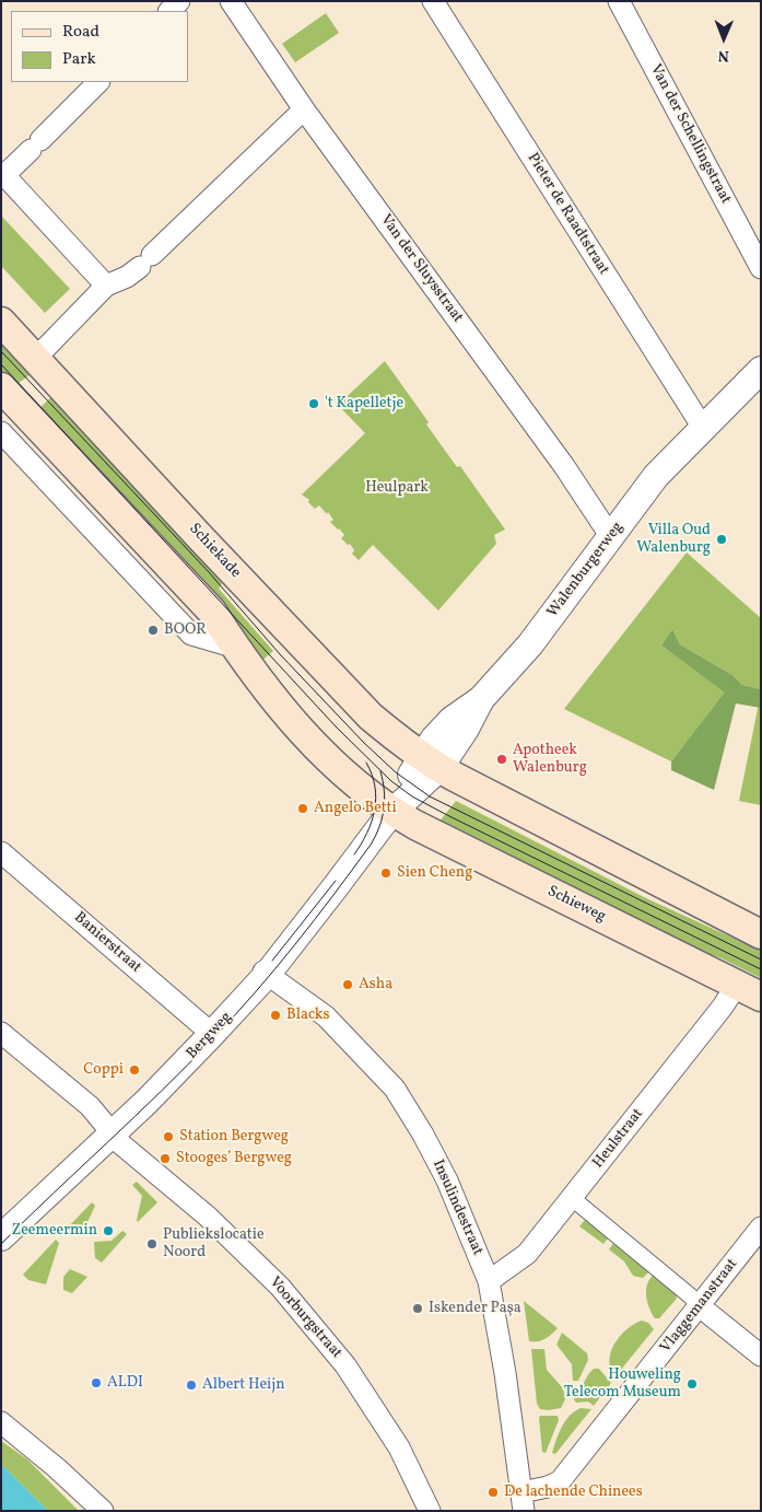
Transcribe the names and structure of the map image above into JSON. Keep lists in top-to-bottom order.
{
  "streets": {
    "main road": ["Schiekade", "Schieweg"],
    "street": [
      "Van der Schellingstraat",
      "Pieter de Raadtstraat",
      "Van der Sluysstraat",
      "Walenburgerweg",
      "Banierstraat",
      "Bergweg",
      "Heulstraat",
      "Insulindestraat",
      "Vlaggemanstraat",
      "Voorburgstraat"
    ]
  },
  "crossings": [
    ["Pieter de Raadtstraat", "Walenburgerweg"],
    ["Van der Sluysstraat", "Walenburgerweg"],
    ["Schiekade", "Walenburgerweg"],
    ["Walenburgerweg", "Schieweg"],
    ["Walenburgerweg", "Bergweg"],
    ["Schieweg", "Bergweg"],
    ["Schieweg", "Heulstraat"],
    ["Banierstraat", "Bergweg"],
    ["Bergweg", "Insulindestraat"],
    ["Bergweg", "Voorburgstraat"],
    ["Heulstraat", "Insulindestraat"],
    ["Insulindestraat", "Vlaggemanstraat"]
  ],
  "parks": ["Heulpark"],
  "places": [
    "'t Kapelletje",
    "Villa Oud Walenburg",
    "BOOR",
    "Apotheek Walenburg",
    "Angelo Betti",
    "Sien Cheng",
    "Asha",
    "Blacks",
    "Coppi",
    "Station Bergweg",
    "Stooges’ Bergweg",
    "Zeemeermin",
    "Publiekslocatie Noord",
    "Iskender Paşa",
    "ALDI",
    "Houweling Telecom Museum",
    "Albert Heijn",
    "De lachende Chinees"
  ],
  "legend": ["Road", "Park"],
  "north": "bottom"
}
